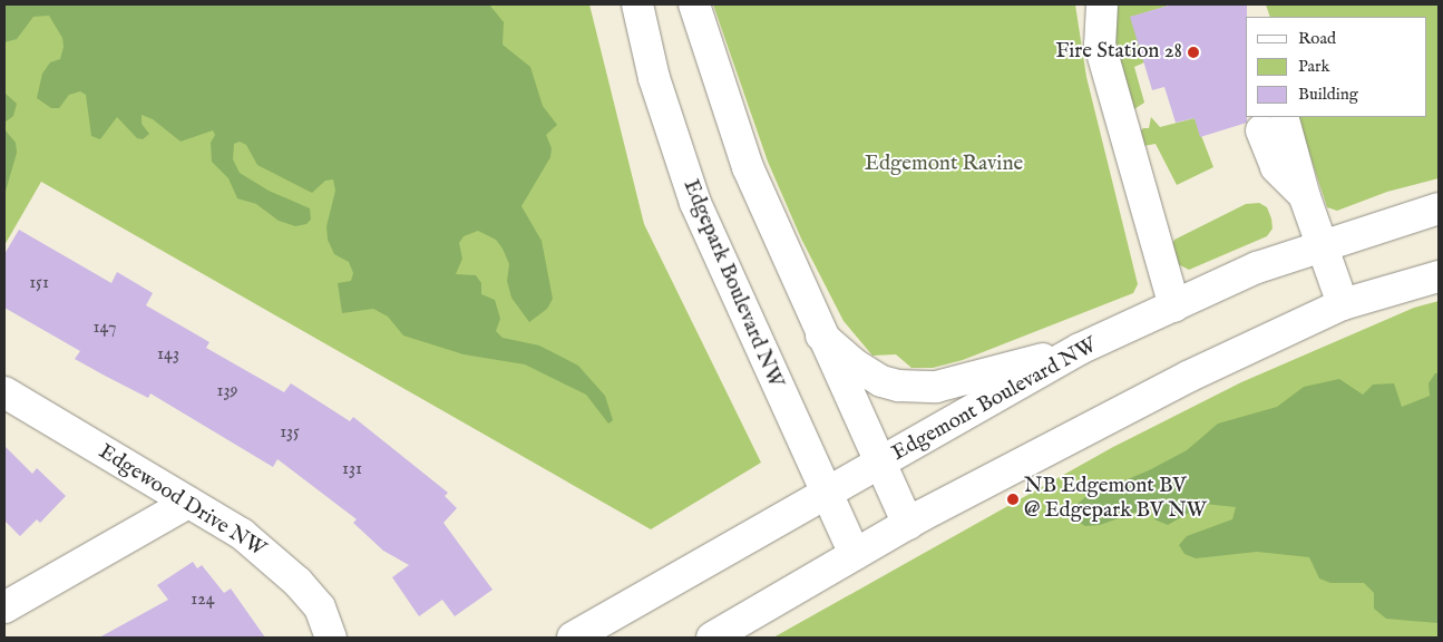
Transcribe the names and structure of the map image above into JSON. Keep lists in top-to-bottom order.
{
  "streets": {
    "main road": ["Edgepark Boulevard NW", "Edgemont Boulevard NW", "Edgewood Drive NW"]
  },
  "crossings": [
    ["Edgepark Boulevard NW", "Edgemont Boulevard NW"]
  ],
  "parks": ["Edgemont Ravine"],
  "places": ["Fire Station 28", "NB Edgemont BV @ Edgepark BV NW"],
  "house_numbers": [
    "151",
    "147",
    "143",
    "139",
    "135",
    "131",
    "124"
  ],
  "legend": ["Road", "Park", "Building"]
}
